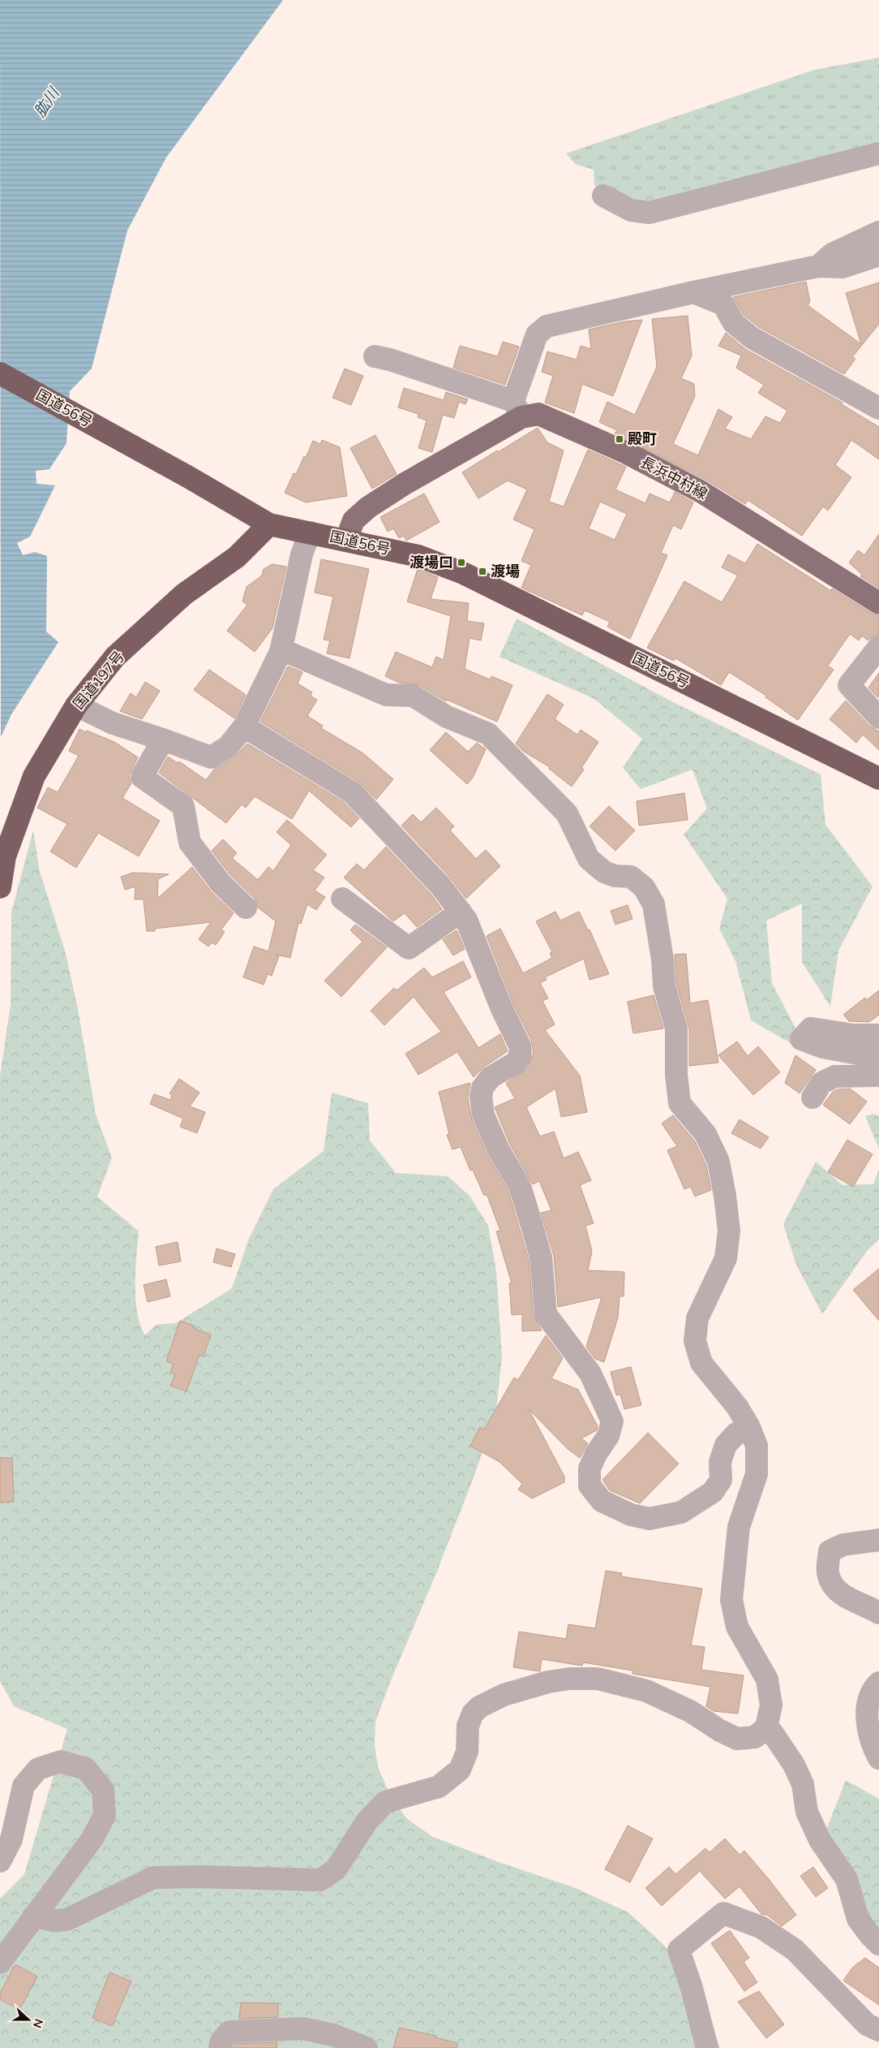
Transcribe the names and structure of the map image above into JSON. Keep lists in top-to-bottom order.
{
  "streets": {
    "highway": ["国道56号", "国道197号"],
    "main road": ["長浜中村線"]
  },
  "crossings": [
    ["国道56号", "長浜中村線"],
    ["国道56号", "国道197号"]
  ],
  "water": ["肱川"],
  "places": {
    "transit": ["殿町", "渡場口", "渡場"]
  },
  "north": "right"
}
